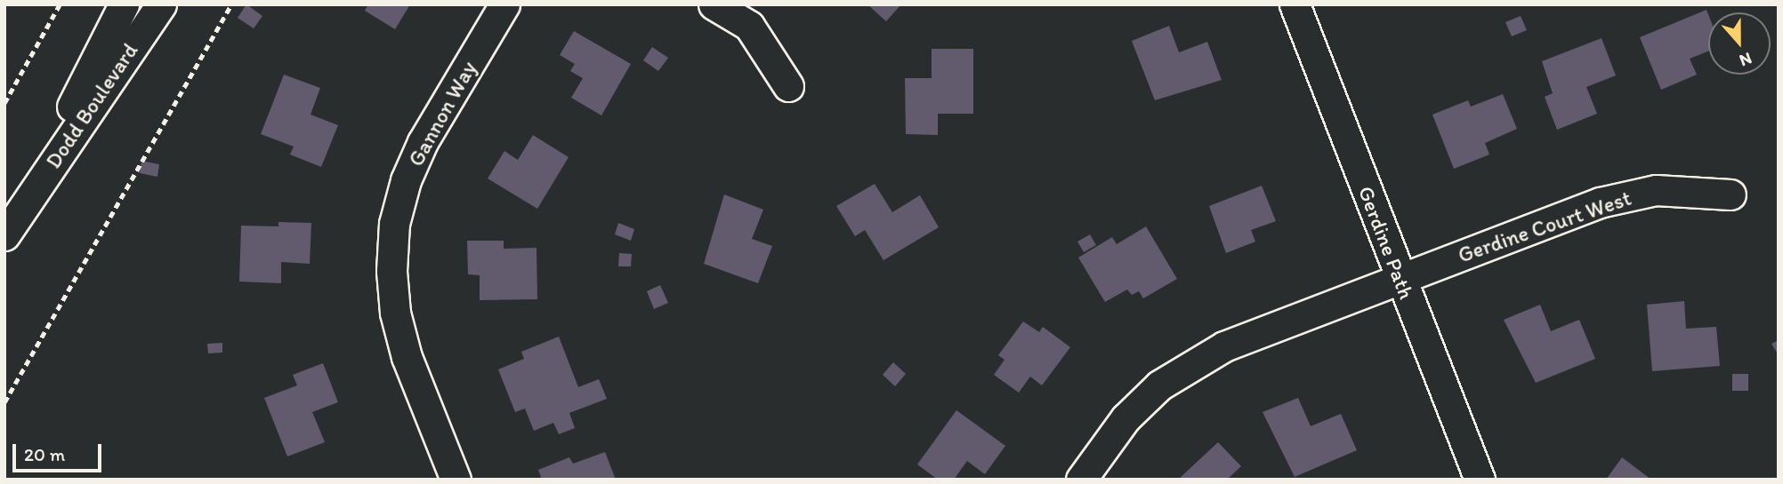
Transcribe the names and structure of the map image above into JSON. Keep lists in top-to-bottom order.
{
  "streets": {
    "street": [
      "Dodd Boulevard",
      "Gannon Way",
      "Gerdine Court West",
      "Gerdine Path"
    ]
  },
  "crossings": [
    ["Gerdine Court West", "Gerdine Path"]
  ],
  "scale_bar": "20 m",
  "north": "bottom"
}
